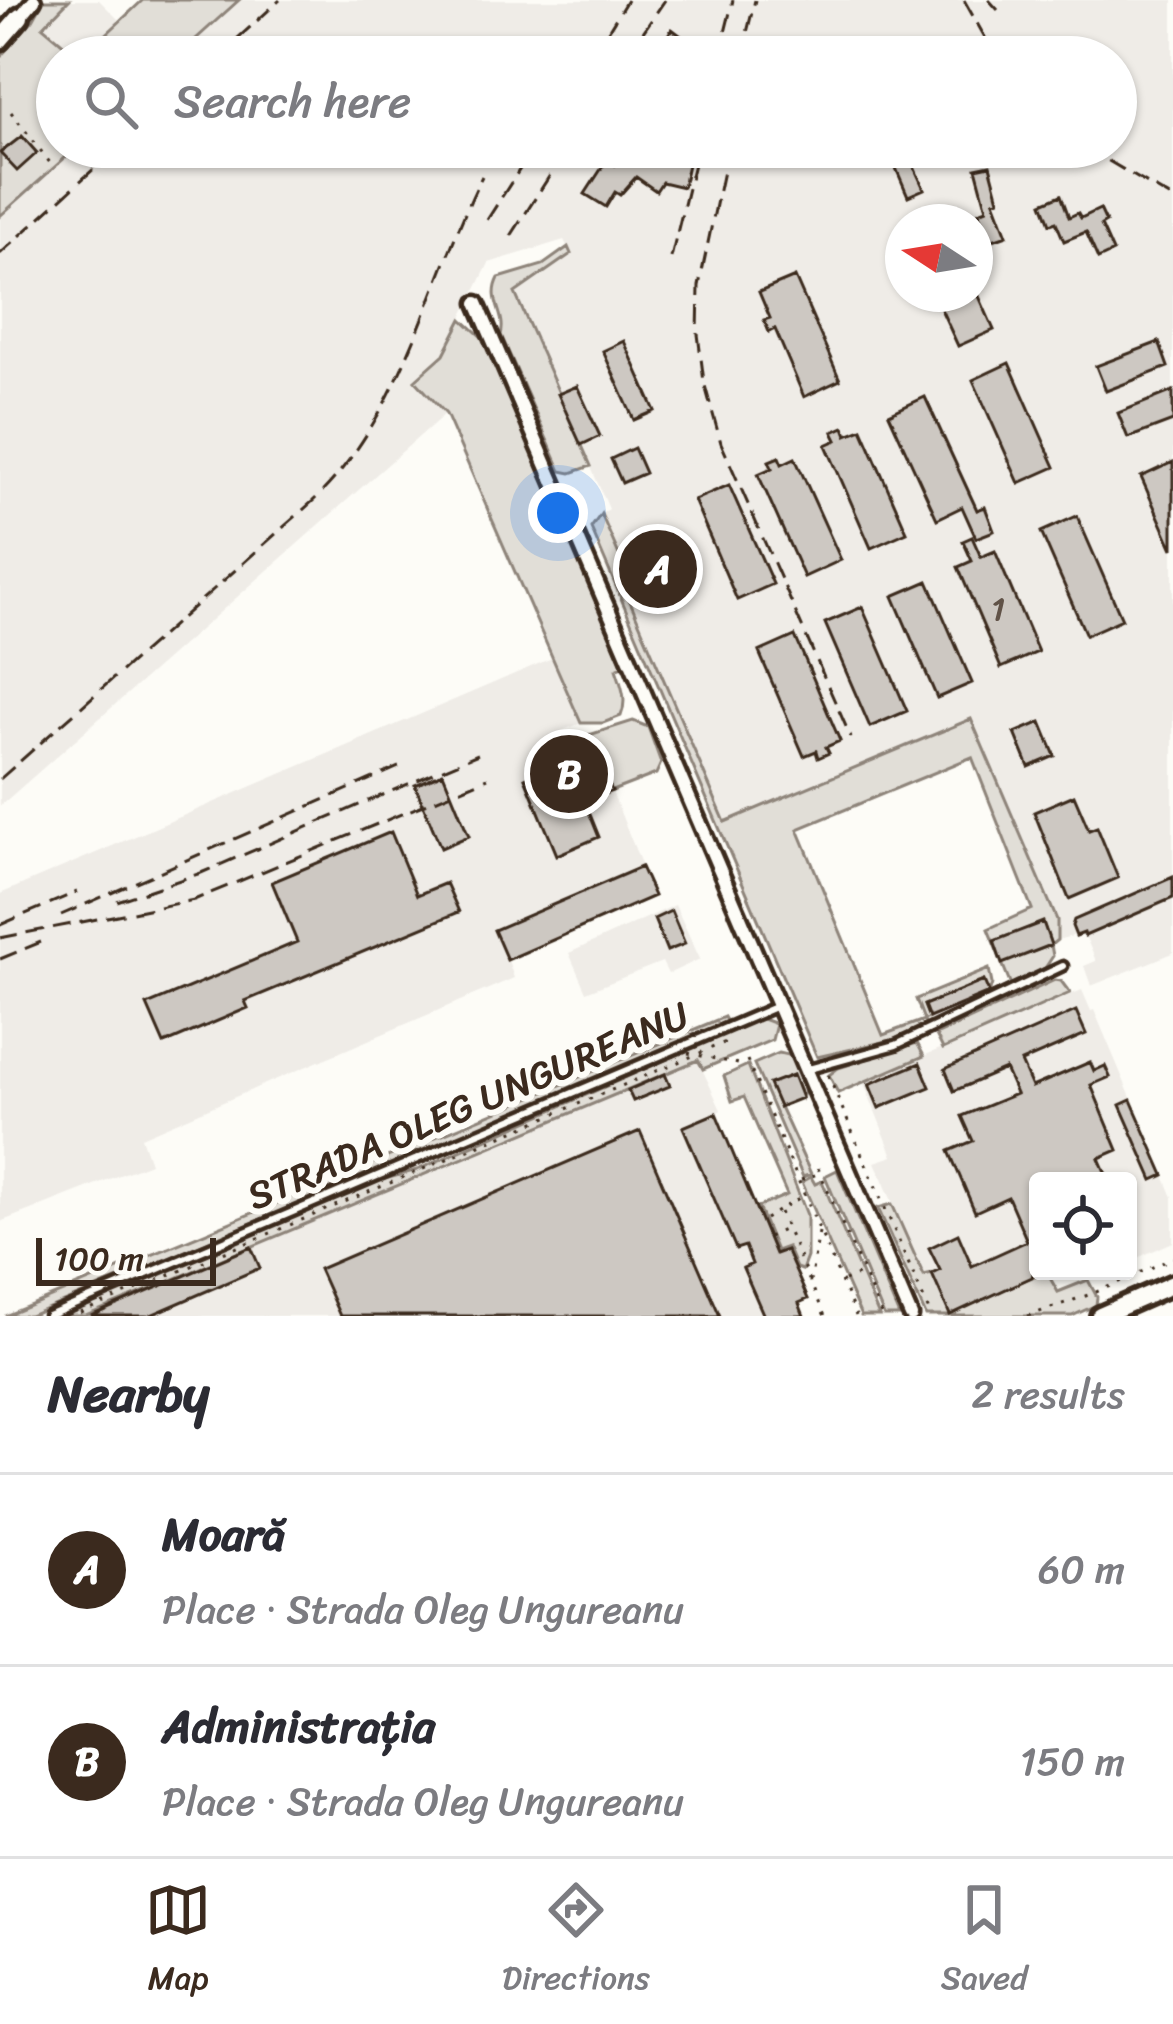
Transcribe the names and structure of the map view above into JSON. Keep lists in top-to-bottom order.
{
  "streets": {
    "lane": ["STRADA OLEG UNGUREANU"]
  },
  "house_numbers": ["1"],
  "scale_bar": "100 m",
  "north": "left",
  "page": {
    "search": "Search here",
    "pins": ["A", "B"],
    "scale": "100 m",
    "heading": ["Nearby", "2 results"],
    "list": [
      {
        "mark": "A",
        "name": "Moară",
        "note": "Place · Strada Oleg Ungureanu",
        "value": "60 m"
      },
      {
        "mark": "B",
        "name": "Administrația",
        "note": "Place · Strada Oleg Ungureanu",
        "value": "150 m"
      }
    ],
    "nav": ["Map", "Directions", "Saved"]
  }
}
